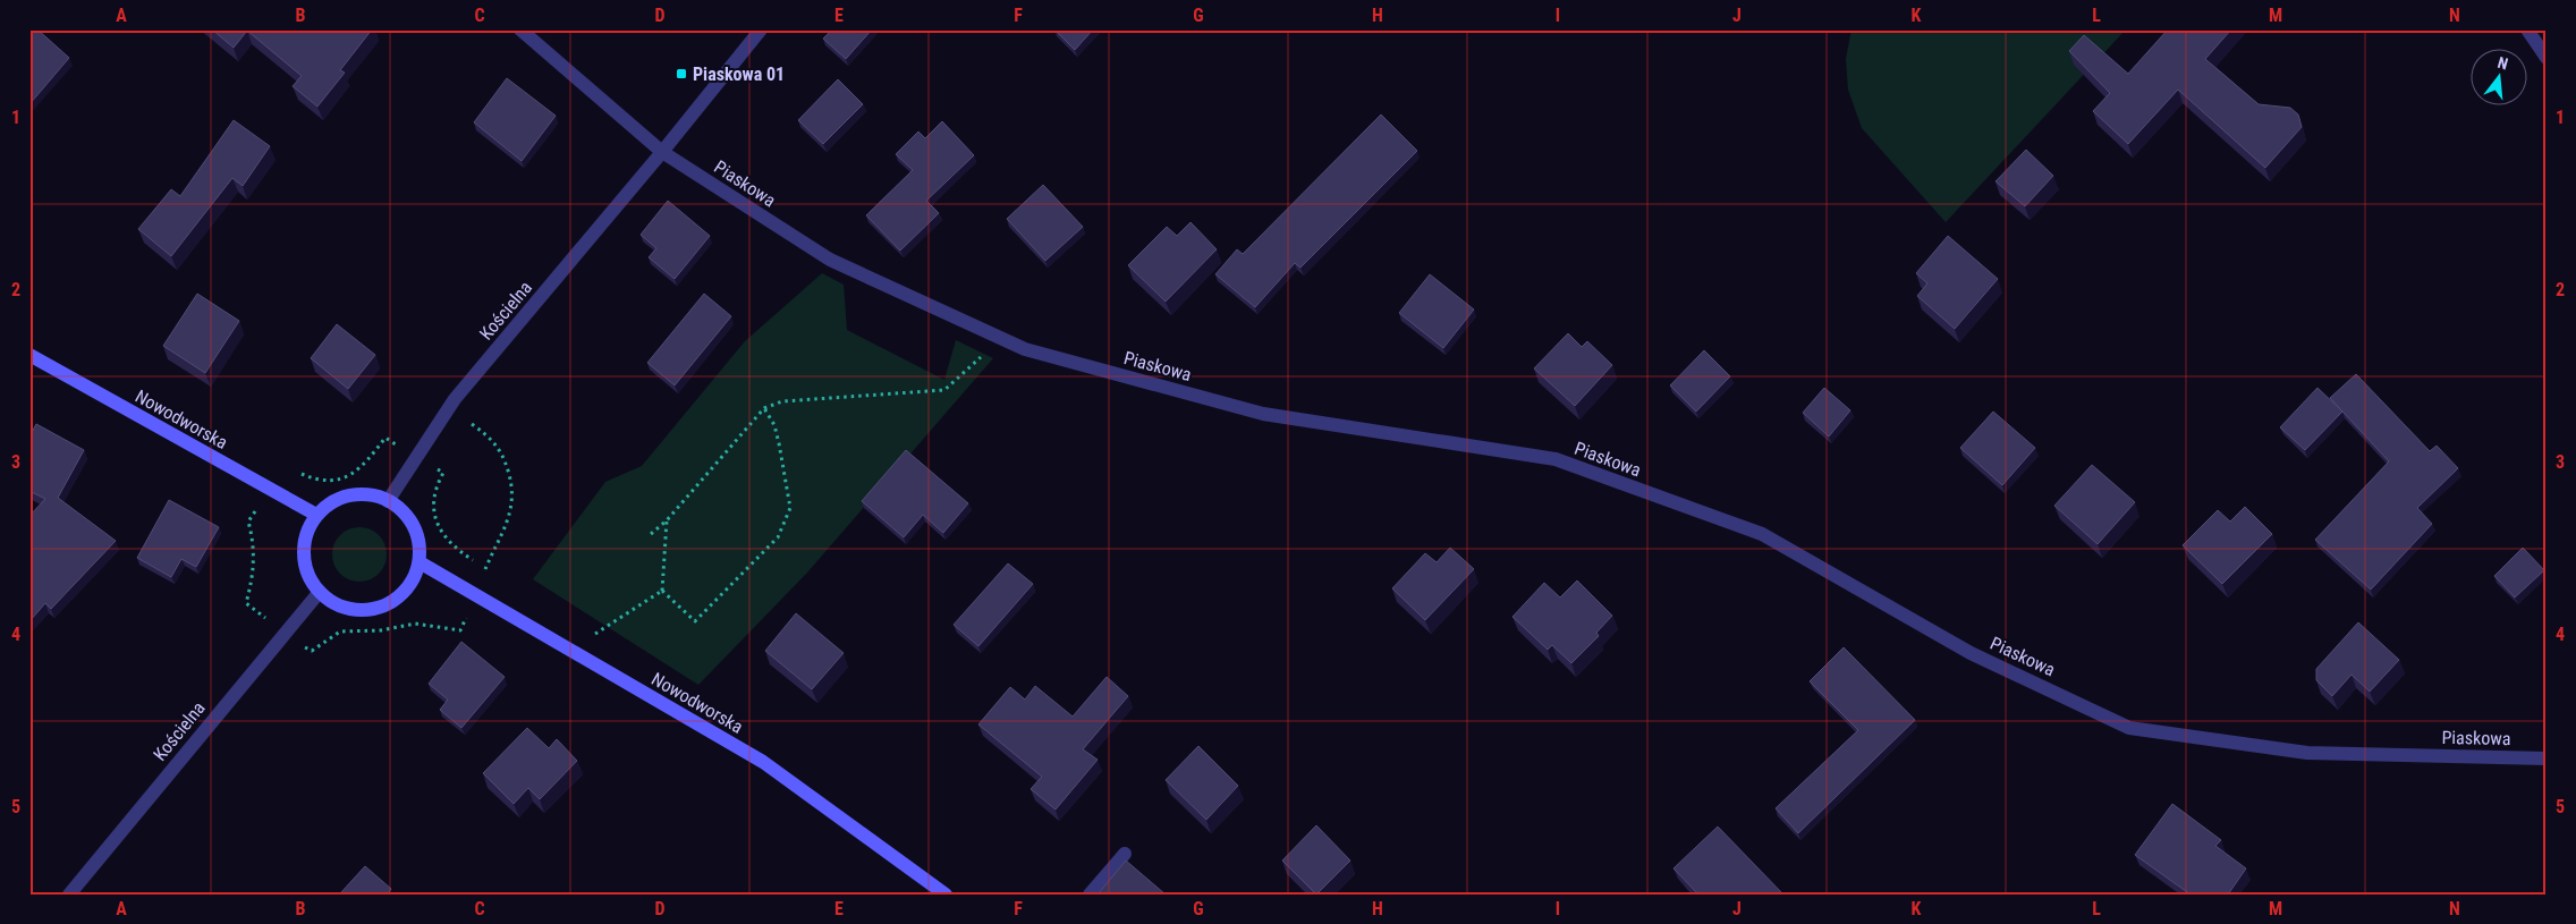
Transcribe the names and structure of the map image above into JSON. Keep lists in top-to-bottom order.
{
  "streets": {
    "main road": ["Nowodworska"],
    "street": ["Piaskowa", "Kościelna"]
  },
  "crossings": [
    ["Piaskowa", "Kościelna"],
    ["Kościelna", "Nowodworska"]
  ],
  "places": {
    "transit": ["Piaskowa 01"]
  },
  "north": "top",
  "grid": {
    "columns": [
      "A",
      "B",
      "C",
      "D",
      "E",
      "F",
      "G",
      "H",
      "I",
      "J",
      "K",
      "L",
      "M",
      "N"
    ],
    "rows": [
      "1",
      "2",
      "3",
      "4",
      "5"
    ]
  }
}
